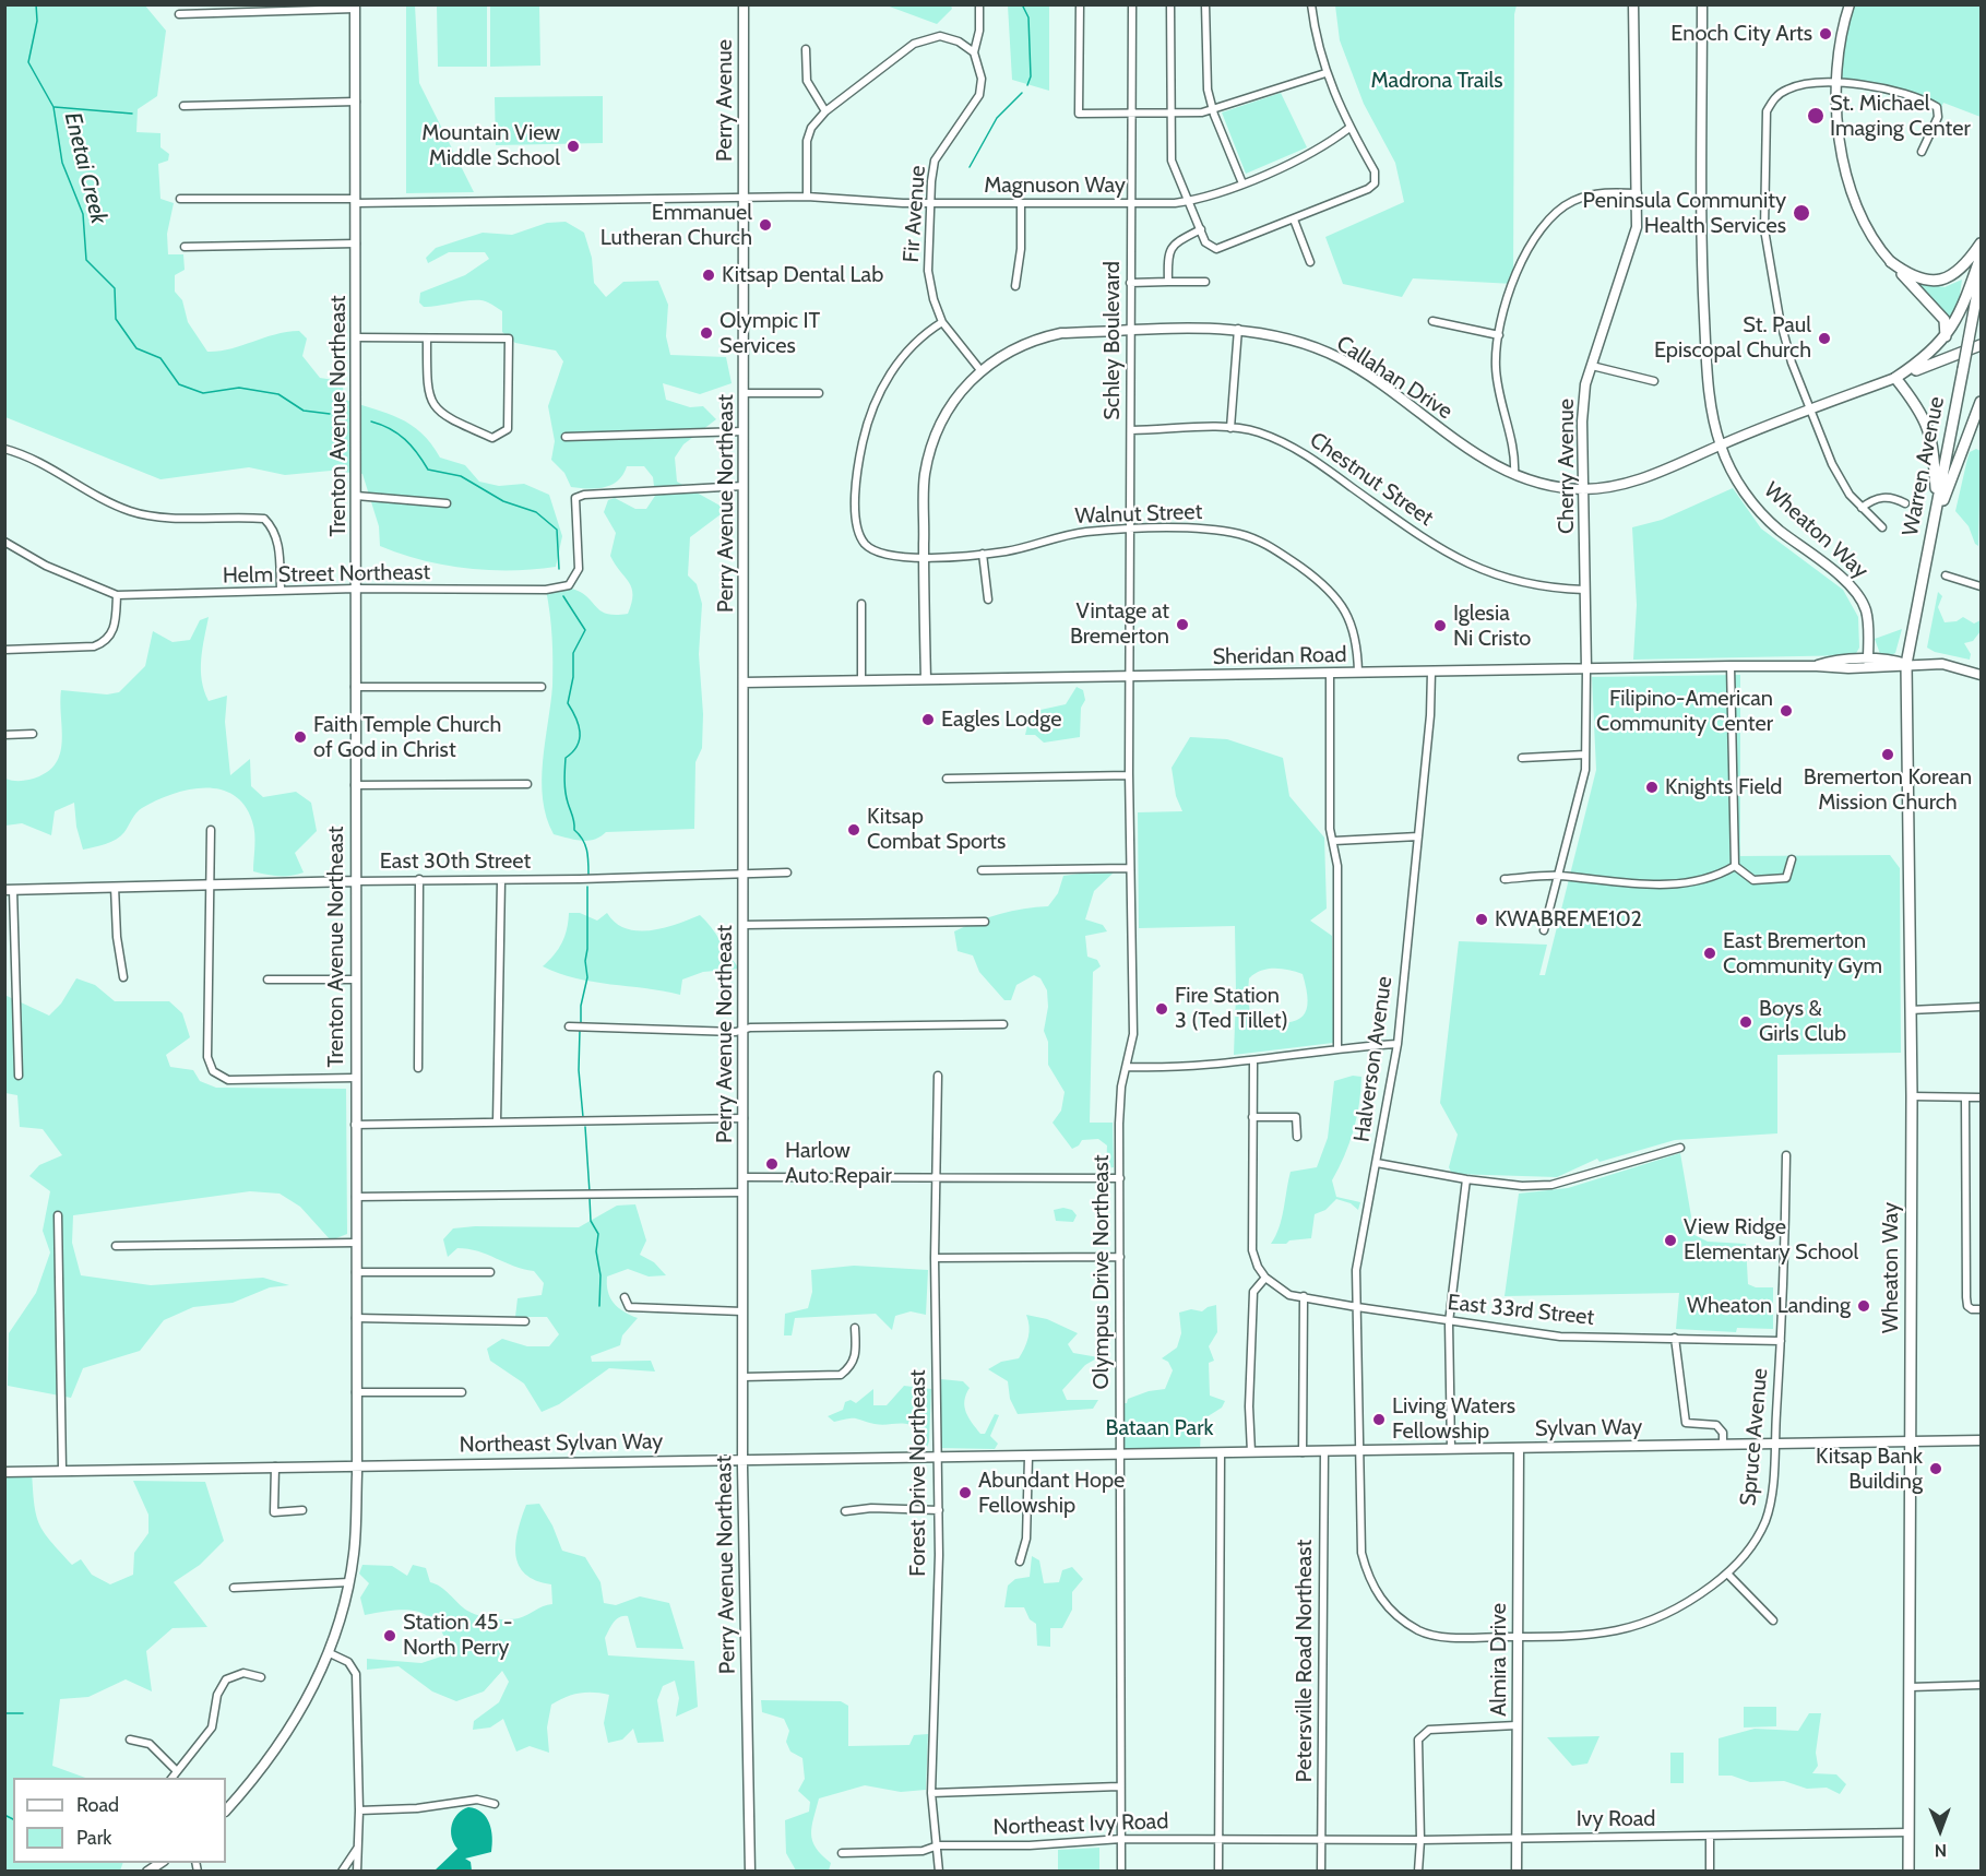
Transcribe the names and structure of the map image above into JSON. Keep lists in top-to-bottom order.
{
  "streets": {
    "main road": [
      "Perry Avenue",
      "Callahan Drive",
      "Trenton Avenue Northeast",
      "Cherry Avenue",
      "Warren Avenue",
      "Perry Avenue Northeast",
      "Wheaton Way",
      "Sheridan Road",
      "East 30th Street",
      "Sylvan Way",
      "Northeast Sylvan Way",
      "Almira Drive"
    ],
    "street": [
      "Magnuson Way",
      "Fir Avenue",
      "Schley Boulevard",
      "Chestnut Street",
      "Walnut Street",
      "Helm Street Northeast",
      "Halverson Avenue",
      "Olympus Drive Northeast",
      "East 33rd Street",
      "Spruce Avenue",
      "Forest Drive Northeast",
      "Petersville Road Northeast",
      "Ivy Road",
      "Northeast Ivy Road"
    ]
  },
  "crossings": [
    ["Perry Avenue", "Magnuson Way"],
    ["Perry Avenue", "Perry Avenue Northeast"],
    ["Magnuson Way", "Fir Avenue"],
    ["Magnuson Way", "Schley Boulevard"],
    ["Magnuson Way", "Trenton Avenue Northeast"],
    ["Magnuson Way", "Perry Avenue Northeast"],
    ["Fir Avenue", "Callahan Drive"],
    ["Fir Avenue", "Walnut Street"],
    ["Schley Boulevard", "Callahan Drive"],
    ["Schley Boulevard", "Chestnut Street"],
    ["Schley Boulevard", "Walnut Street"],
    ["Schley Boulevard", "Sheridan Road"],
    ["Schley Boulevard", "Olympus Drive Northeast"],
    ["Callahan Drive", "Cherry Avenue"],
    ["Callahan Drive", "Walnut Street"],
    ["Callahan Drive", "Wheaton Way"],
    ["Callahan Drive", "Sheridan Road"],
    ["Trenton Avenue Northeast", "Helm Street Northeast"],
    ["Trenton Avenue Northeast", "East 30th Street"],
    ["Trenton Avenue Northeast", "Northeast Sylvan Way"],
    ["Cherry Avenue", "Chestnut Street"],
    ["Cherry Avenue", "Sheridan Road"],
    ["Warren Avenue", "Wheaton Way"],
    ["Warren Avenue", "Sheridan Road"],
    ["Perry Avenue Northeast", "Helm Street Northeast"],
    ["Perry Avenue Northeast", "Sheridan Road"],
    ["Perry Avenue Northeast", "East 30th Street"],
    ["Perry Avenue Northeast", "Northeast Sylvan Way"],
    ["Walnut Street", "Sheridan Road"],
    ["Wheaton Way", "Sheridan Road"],
    ["Wheaton Way", "Sylvan Way"],
    ["Wheaton Way", "Ivy Road"],
    ["Sheridan Road", "Halverson Avenue"],
    ["Sheridan Road", "Olympus Drive Northeast"],
    ["Halverson Avenue", "East 33rd Street"],
    ["Halverson Avenue", "Sylvan Way"],
    ["Halverson Avenue", "Spruce Avenue"],
    ["Olympus Drive Northeast", "Sylvan Way"],
    ["Olympus Drive Northeast", "Northeast Sylvan Way"],
    ["Olympus Drive Northeast", "Northeast Ivy Road"],
    ["East 33rd Street", "Spruce Avenue"],
    ["Sylvan Way", "Spruce Avenue"],
    ["Sylvan Way", "Northeast Sylvan Way"],
    ["Sylvan Way", "Almira Drive"],
    ["Sylvan Way", "Petersville Road Northeast"],
    ["Spruce Avenue", "Almira Drive"],
    ["Northeast Sylvan Way", "Forest Drive Northeast"],
    ["Forest Drive Northeast", "Northeast Ivy Road"],
    ["Almira Drive", "Ivy Road"],
    ["Petersville Road Northeast", "Ivy Road"],
    ["Petersville Road Northeast", "Northeast Ivy Road"],
    ["Ivy Road", "Northeast Ivy Road"]
  ],
  "water": ["Enetai Creek"],
  "parks": ["Madrona Trails", "Bataan Park"],
  "places": [
    "Enoch City Arts",
    "St. Michael Imaging Center",
    "Mountain View Middle School",
    "Peninsula Community Health Services",
    "Emmanuel Lutheran Church",
    "Kitsap Dental Lab",
    "Olympic IT Services",
    "St. Paul Episcopal Church",
    "Vintage at Bremerton",
    "Iglesia Ni Cristo",
    "Filipino-American Community Center",
    "Eagles Lodge",
    "Faith Temple Church of God in Christ",
    "Bremerton Korean Mission Church",
    "Knights Field",
    "Kitsap Combat Sports",
    "KWABREME102",
    "East Bremerton Community Gym",
    "Fire Station 3 (Ted Tillet)",
    "Boys & Girls Club",
    "Harlow Auto Repair",
    "View Ridge Elementary School",
    "Wheaton Landing",
    "Living Waters Fellowship",
    "Kitsap Bank Building",
    "Abundant Hope Fellowship",
    "Station 45 - North Perry"
  ],
  "legend": ["Road", "Park"],
  "north": "bottom"
}
